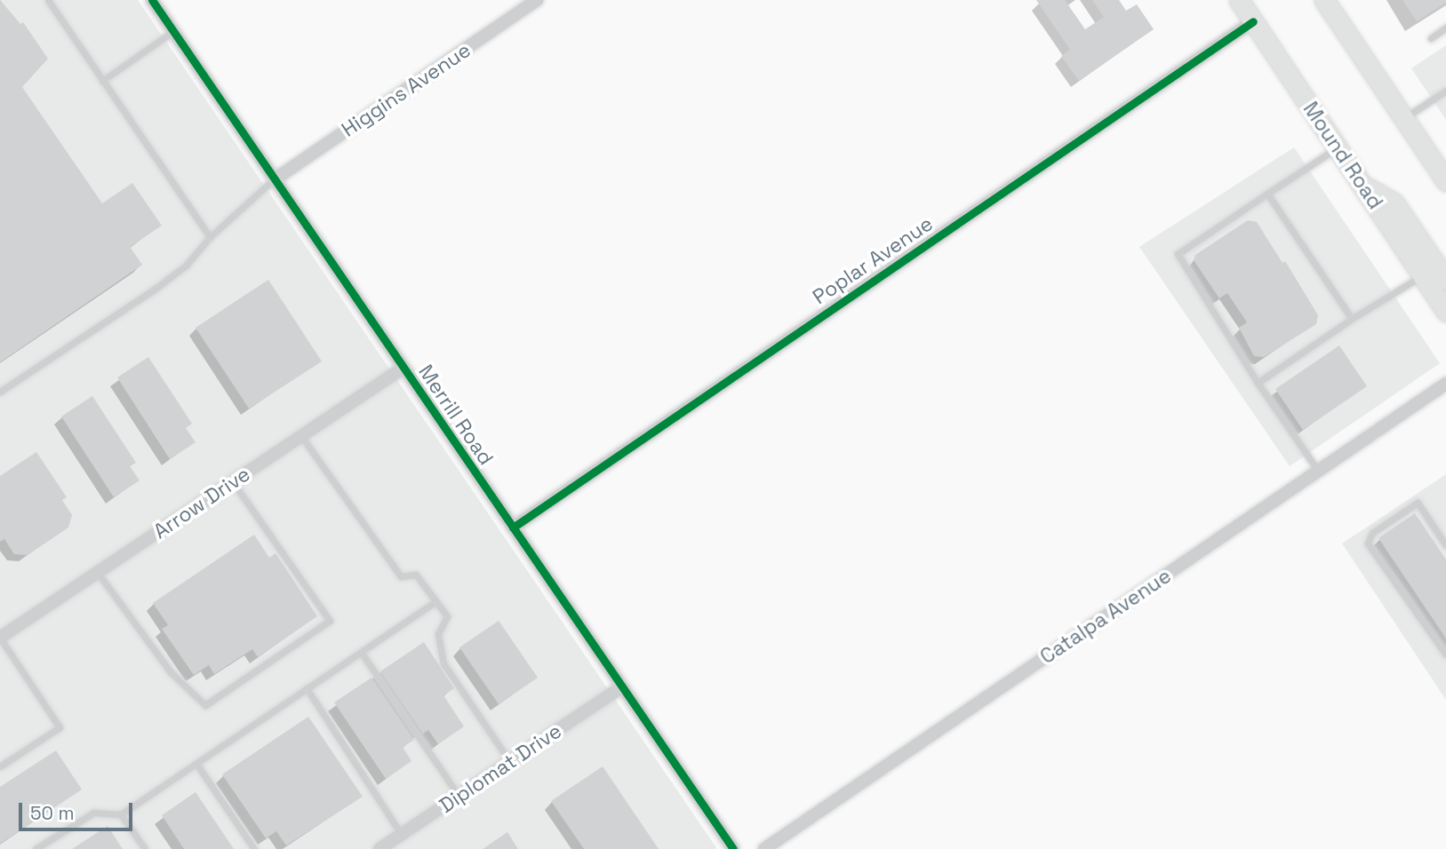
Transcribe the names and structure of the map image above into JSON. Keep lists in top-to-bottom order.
{
  "streets": {
    "main road": ["Mound Road"],
    "street": [
      "Higgins Avenue",
      "Poplar Avenue",
      "Merrill Road",
      "Arrow Drive",
      "Catalpa Avenue",
      "Diplomat Drive"
    ]
  },
  "crossings": [
    ["Higgins Avenue", "Merrill Road"],
    ["Mound Road", "Poplar Avenue"],
    ["Poplar Avenue", "Merrill Road"],
    ["Merrill Road", "Arrow Drive"],
    ["Merrill Road", "Diplomat Drive"]
  ],
  "scale_bar": "50 m"
}
